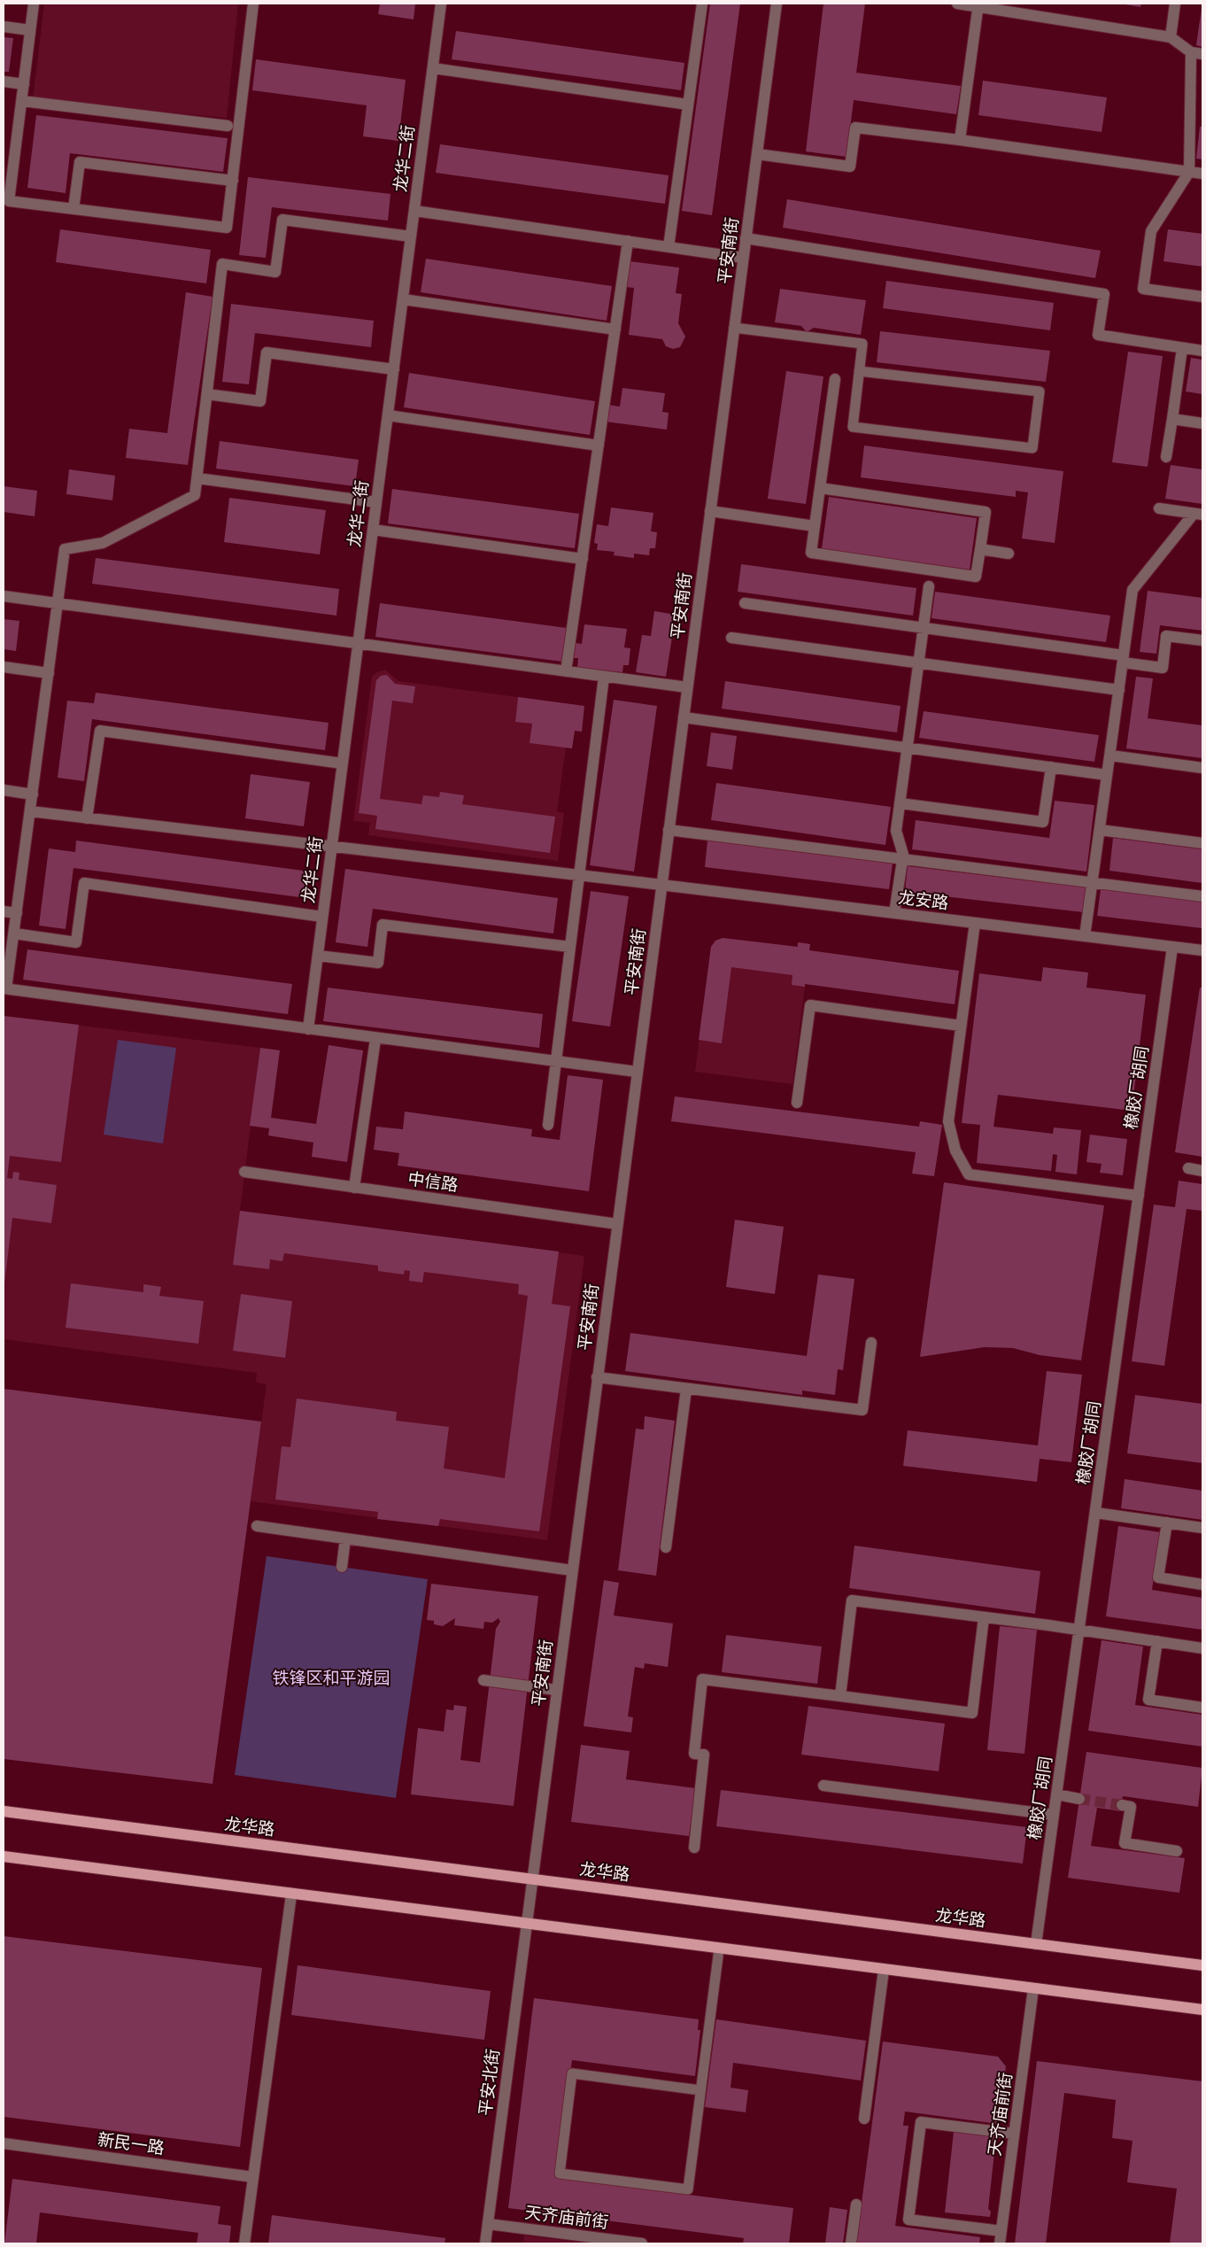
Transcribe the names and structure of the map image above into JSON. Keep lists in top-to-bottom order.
{
  "streets": {
    "main road": ["龙华路"],
    "street": [
      "龙华二街",
      "平安南街",
      "龙安路",
      "橡胶厂胡同",
      "中信路",
      "平安北街",
      "天齐庙前街",
      "新民一路"
    ]
  },
  "crossings": [
    ["龙华二街", "龙安路"],
    ["平安南街", "龙安路"],
    ["平安南街", "中信路"],
    ["平安南街", "龙华路"],
    ["平安南街", "平安北街"],
    ["龙安路", "橡胶厂胡同"],
    ["橡胶厂胡同", "龙华路"],
    ["平安北街", "天齐庙前街"]
  ],
  "parks": ["铁锋区和平游园"]
}
